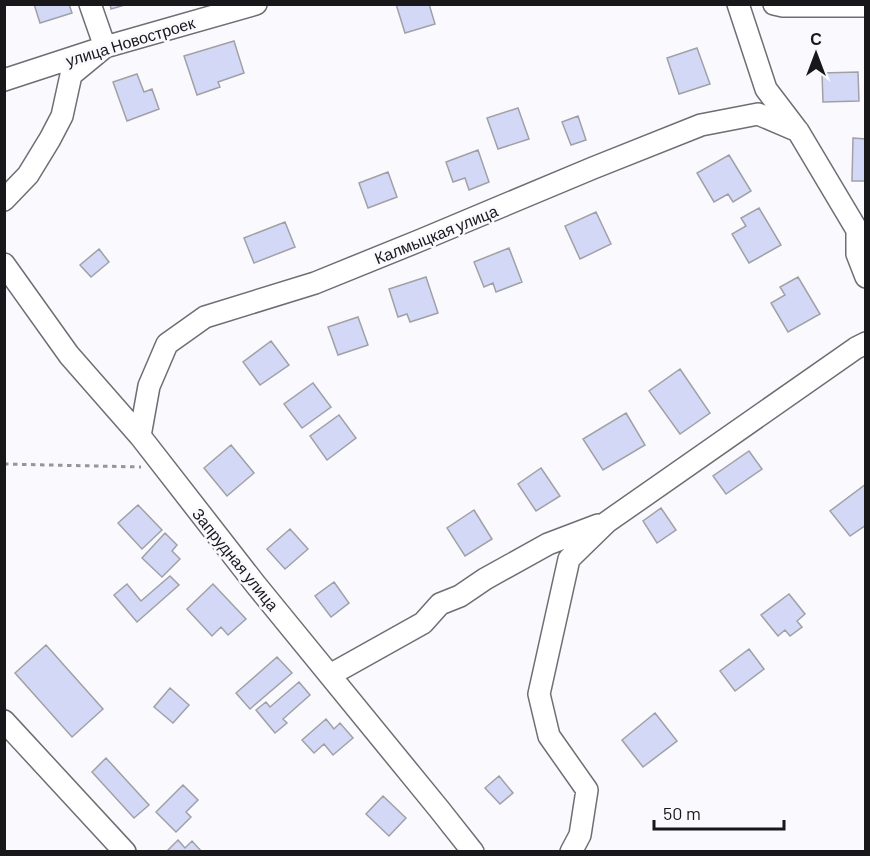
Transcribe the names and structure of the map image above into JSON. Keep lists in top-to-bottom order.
{
  "streets": {
    "street": ["улица Новостроек", "Калмыцкая улица", "Запрудная улица"]
  },
  "crossings": [
    ["Калмыцкая улица", "Запрудная улица"]
  ],
  "scale_bar": "50 m",
  "north": "top"
}
